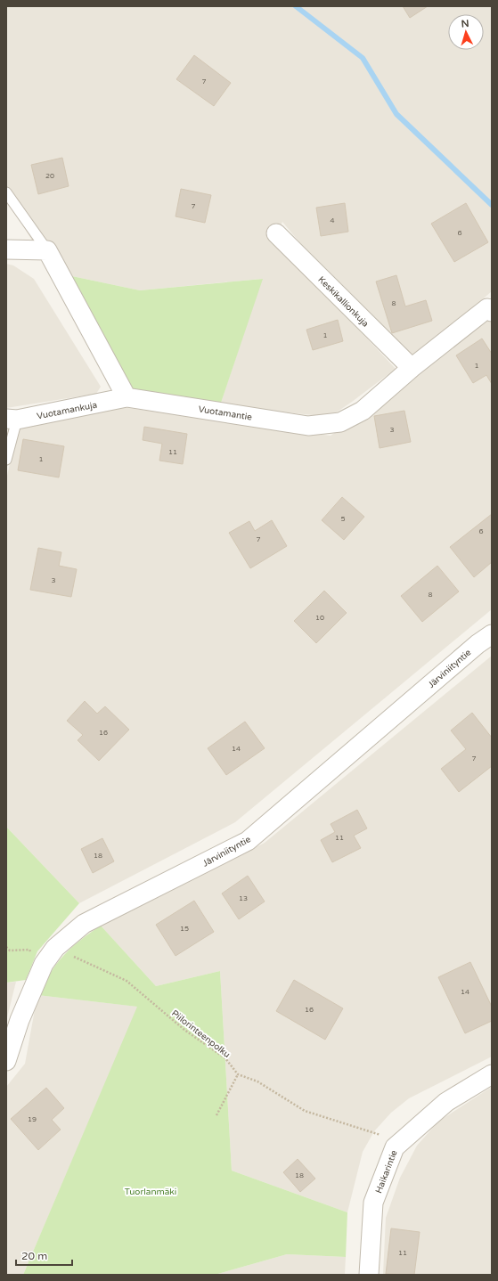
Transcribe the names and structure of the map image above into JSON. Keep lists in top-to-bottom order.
{
  "streets": {
    "street": [
      "Keskikallionkuja",
      "Vuotamankuja",
      "Vuotamantie",
      "Järviniityntie",
      "Haikarintie"
    ],
    "path": ["Piilorinteenpolku"]
  },
  "crossings": [
    ["Keskikallionkuja", "Vuotamantie"],
    ["Vuotamankuja", "Vuotamantie"],
    ["Järviniityntie", "Piilorinteenpolku"]
  ],
  "parks": ["Tuorlanmäki"],
  "house_numbers": [
    "7",
    "20",
    "7",
    "4",
    "6",
    "8",
    "1",
    "1",
    "3",
    "11",
    "1",
    "5",
    "6",
    "7",
    "3",
    "8",
    "10",
    "16",
    "14",
    "7",
    "11",
    "18",
    "13",
    "15",
    "14",
    "16",
    "19",
    "18",
    "11"
  ],
  "scale_bar": "20 m",
  "north": "top"
}
